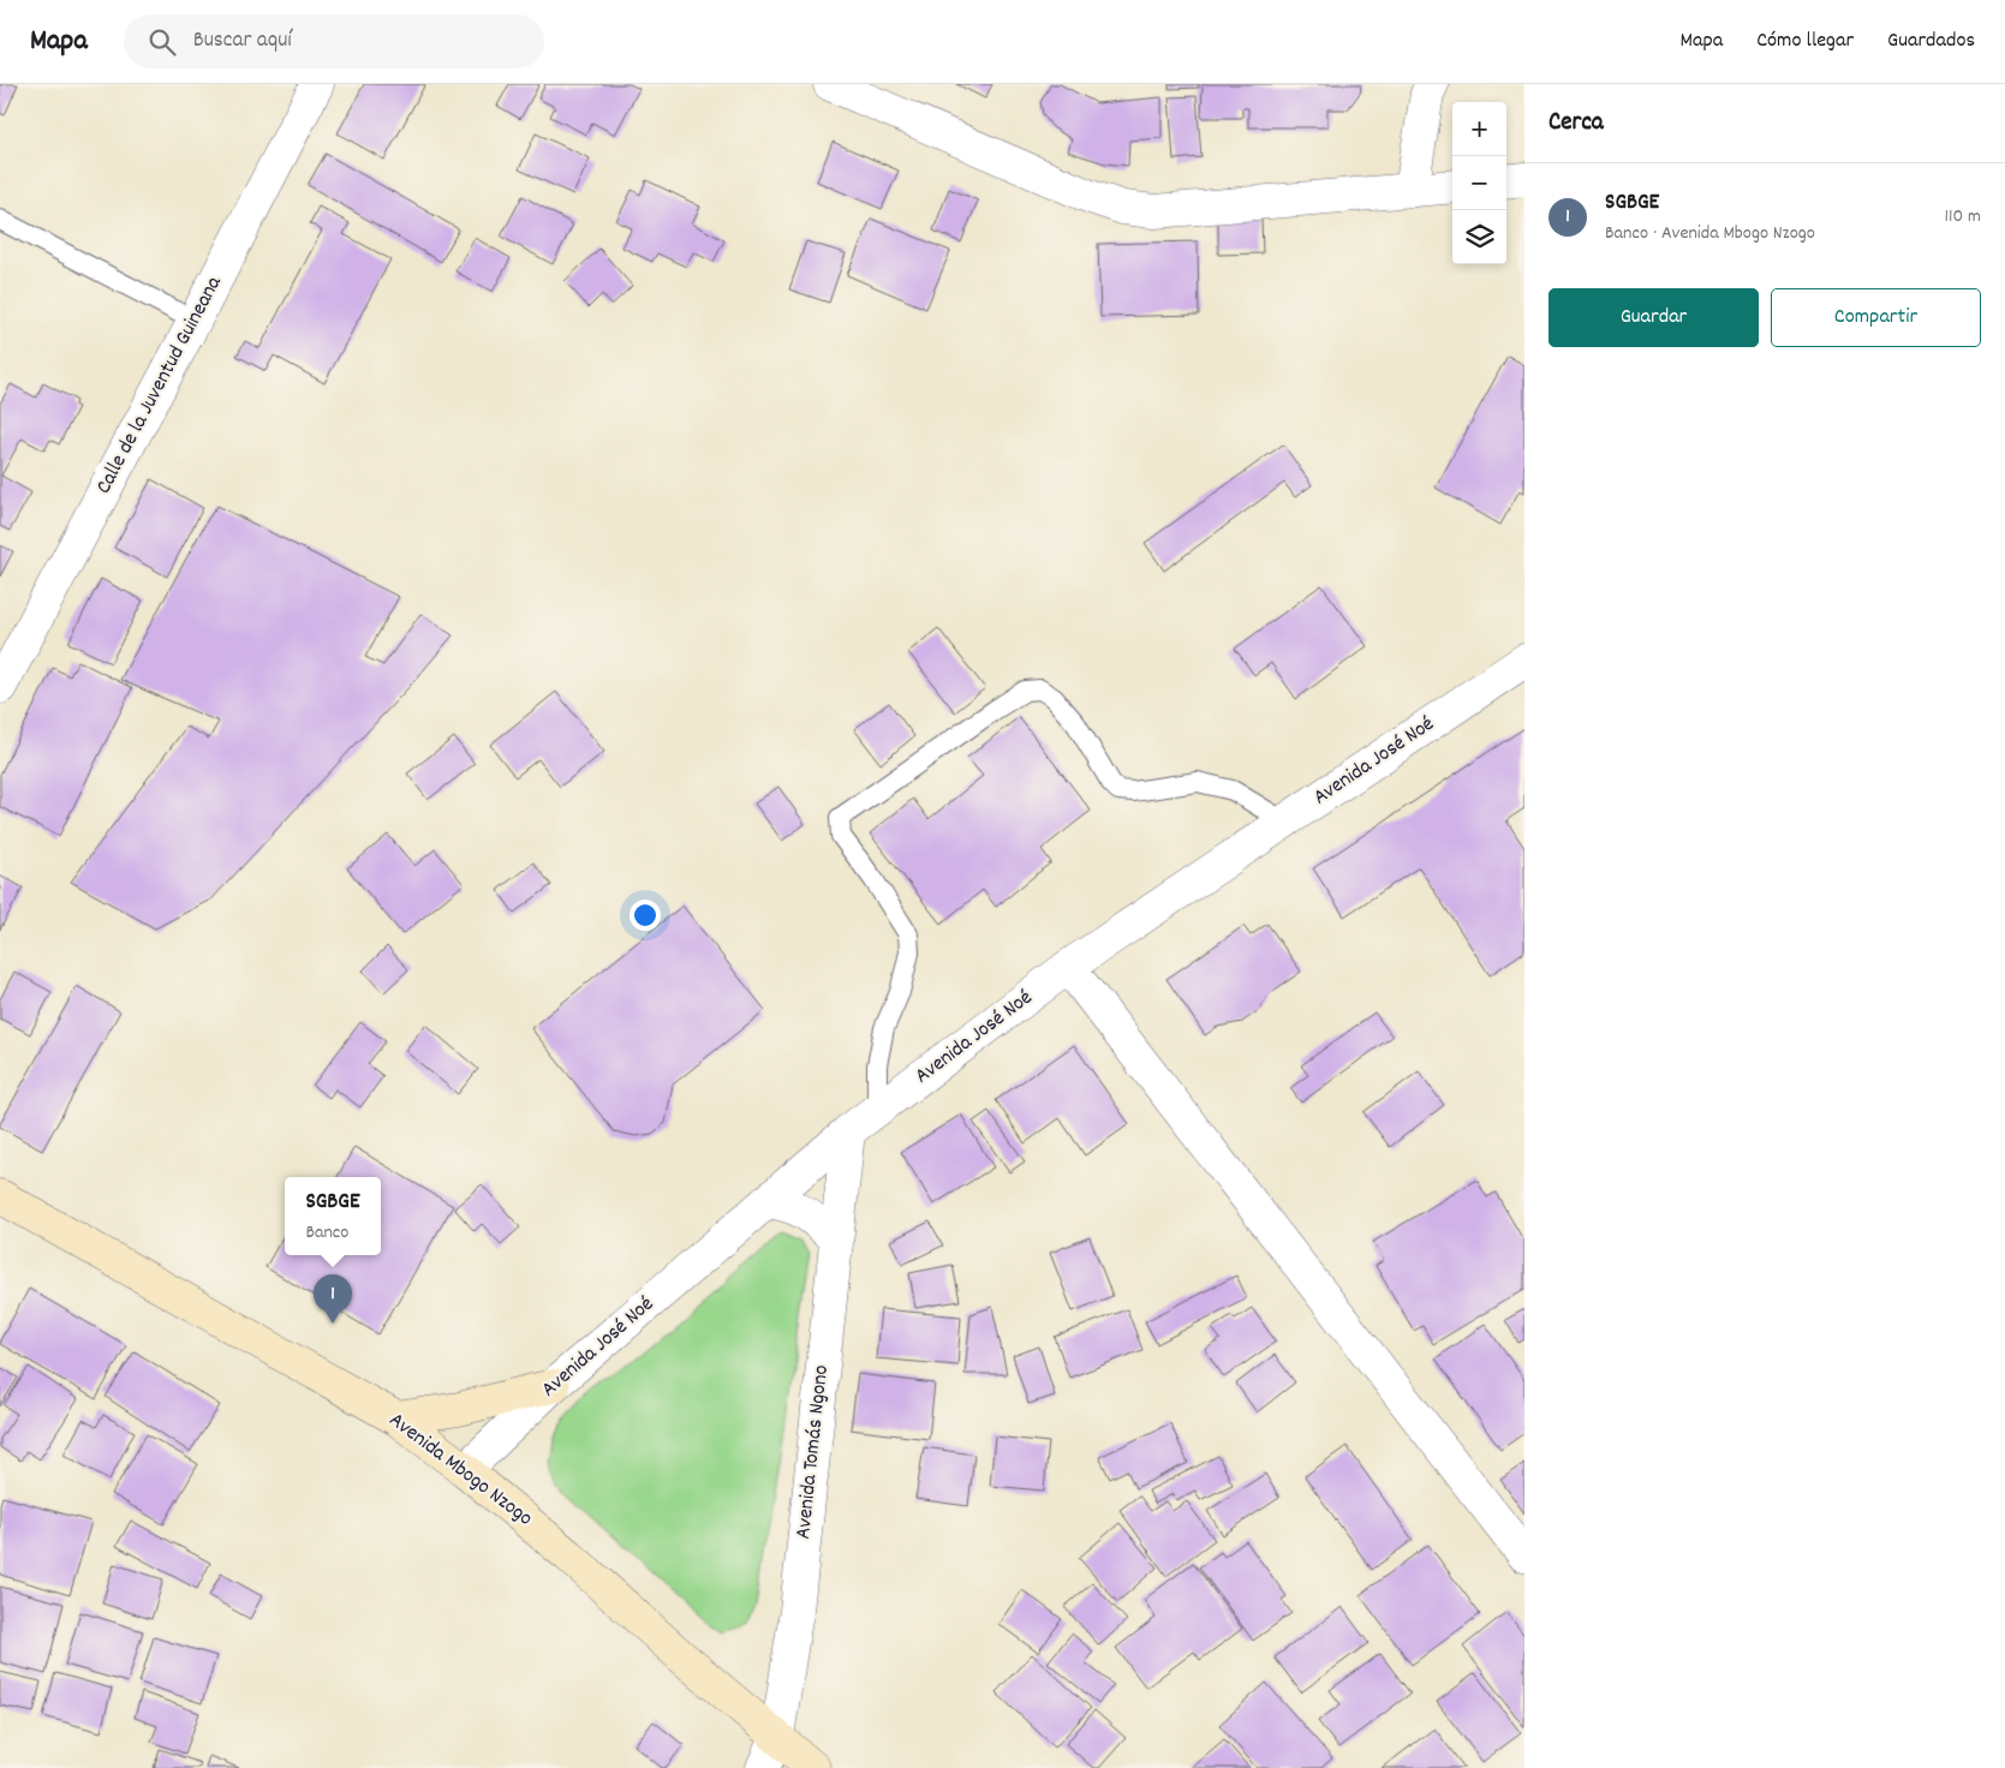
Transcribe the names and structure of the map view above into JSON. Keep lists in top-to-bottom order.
{
  "streets": {
    "main road": ["Avenida Mbogo Nzogo"],
    "street": ["Calle de la Juventud Guineana", "Avenida José Noé", "Avenida Tomás Ngono"]
  },
  "crossings": [
    ["Avenida José Noé", "Avenida Tomás Ngono"],
    ["Avenida José Noé", "Avenida Mbogo Nzogo"],
    ["Avenida Tomás Ngono", "Avenida Mbogo Nzogo"]
  ],
  "page": {
    "header": "Mapa",
    "search": "Buscar aquí",
    "nav": ["Mapa", "Cómo llegar", "Guardados"],
    "heading": "Cerca",
    "map_buttons": ["+", "−"],
    "list": [
      {
        "mark": "1",
        "name": "SGBGE",
        "note": "Banco · Avenida Mbogo Nzogo",
        "value": "110 m"
      }
    ],
    "buttons": ["Guardar", "Compartir"],
    "popup": ["SGBGE", "Banco"],
    "pins": "1"
  }
}
